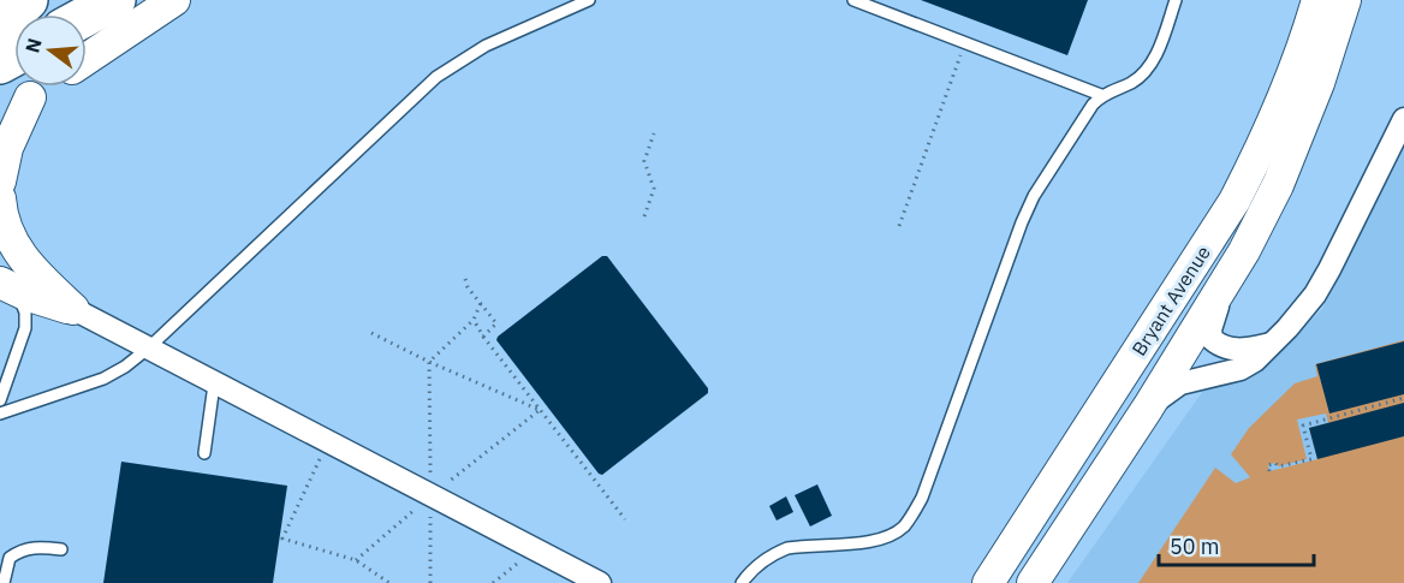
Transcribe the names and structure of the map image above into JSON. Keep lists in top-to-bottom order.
{
  "streets": {
    "main road": ["Bryant Avenue"]
  },
  "scale_bar": "50 m",
  "north": "left"
}
